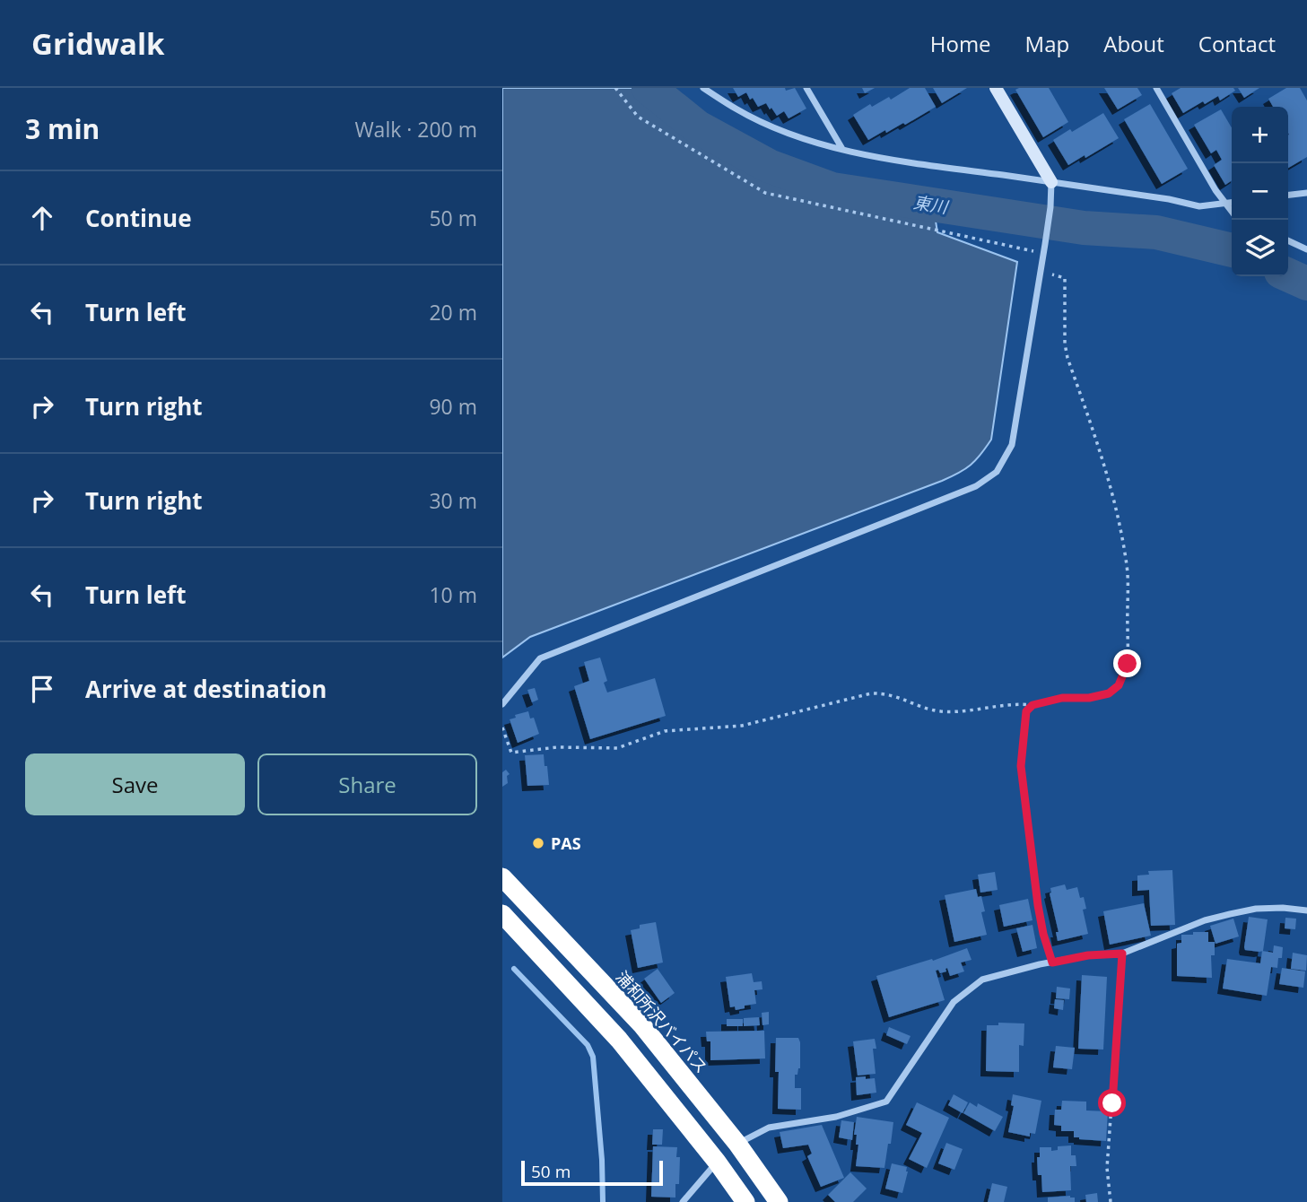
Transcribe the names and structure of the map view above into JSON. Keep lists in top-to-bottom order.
{
  "streets": {
    "highway": ["浦和所沢バイパス"]
  },
  "water": ["東川"],
  "places": ["PAS"],
  "scale_bar": "50 m",
  "page": {
    "header": "Gridwalk",
    "nav": [
      "Home",
      "Map",
      "About",
      "Contact"
    ],
    "heading": ["3 min", "Walk · 200 m"],
    "map_buttons": ["+", "−"],
    "list": [
      ["Continue", "50 m"],
      ["Turn left", "20 m"],
      ["Turn right", "90 m"],
      ["Turn right", "30 m"],
      ["Turn left", "10 m"],
      "Arrive at destination"
    ],
    "buttons": ["Save", "Share"],
    "scale": "50 m"
  }
}
